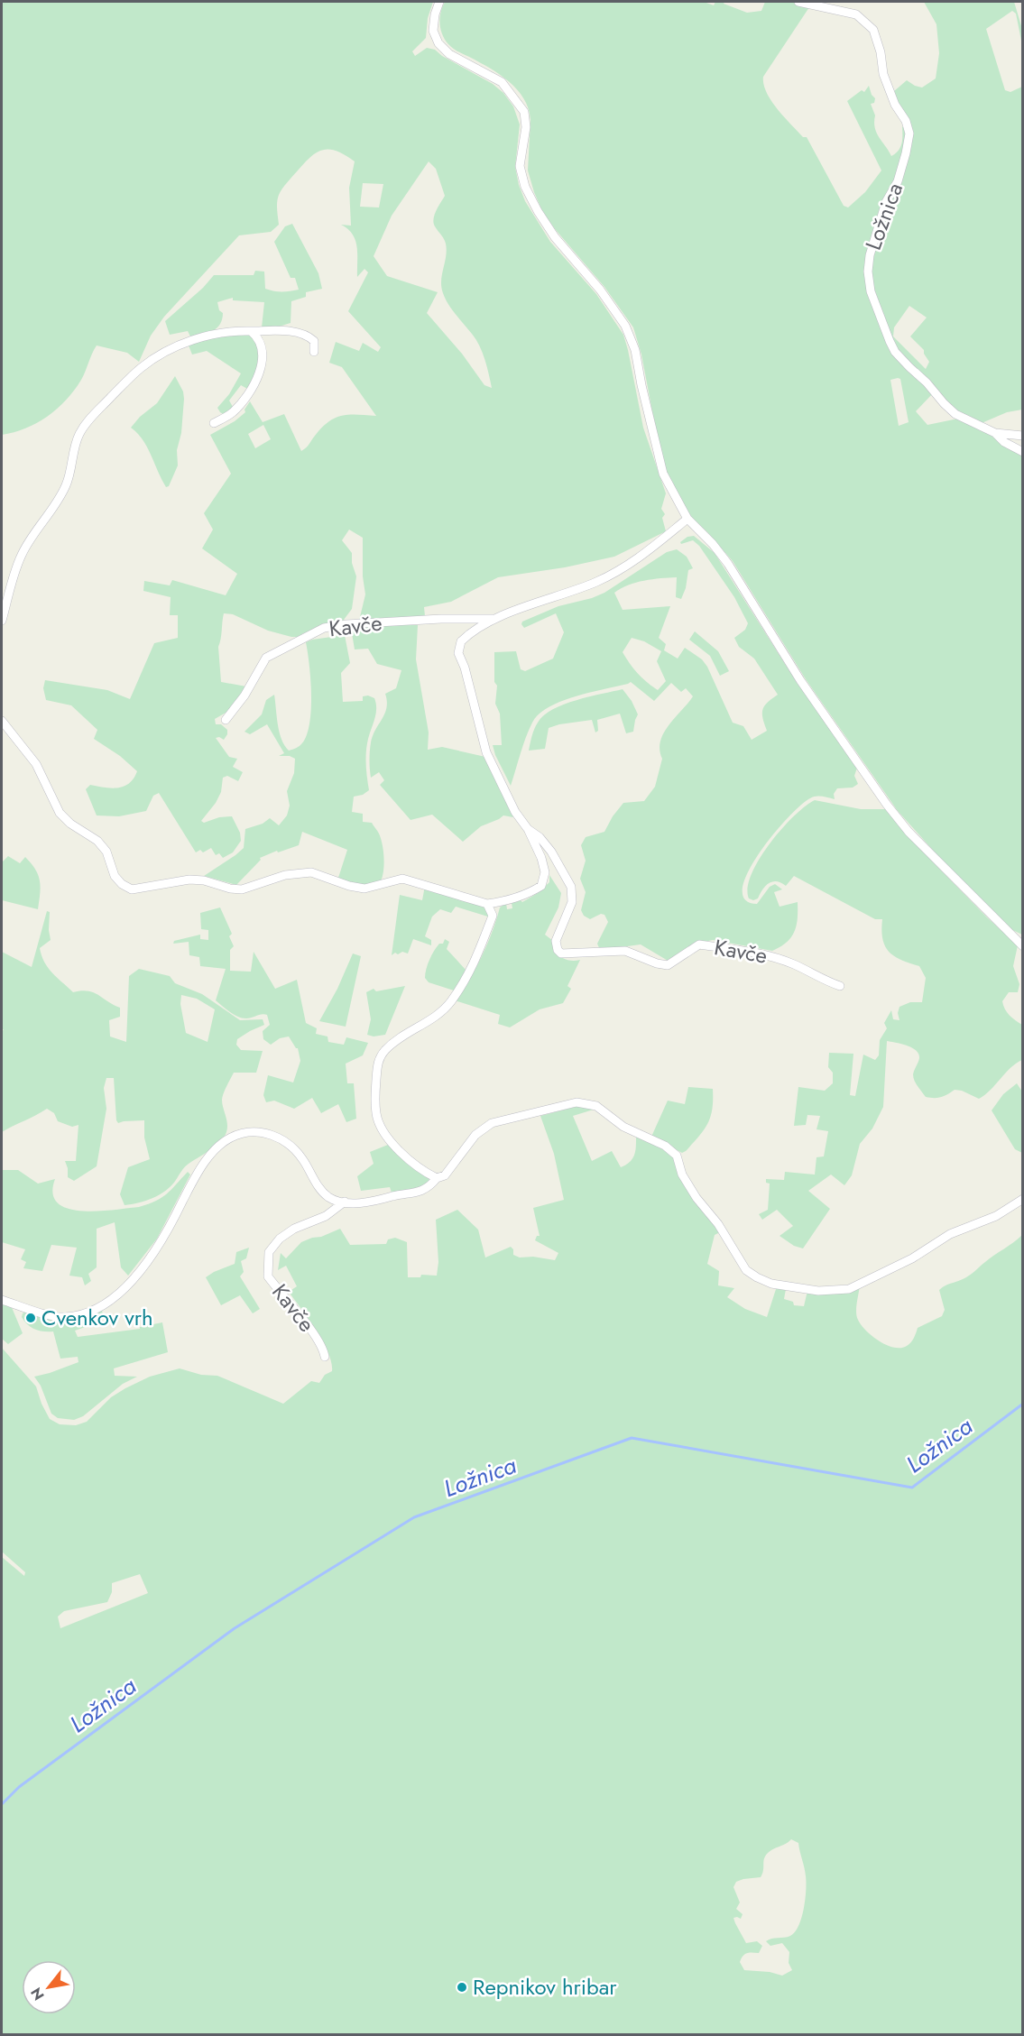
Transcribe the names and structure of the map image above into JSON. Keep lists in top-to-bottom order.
{
  "streets": {
    "street": ["Ložnica", "Kavče"]
  },
  "water": ["Ložnica"],
  "places": ["Cvenkov vrh", "Repnikov hribar"],
  "north": "bottom left"
}
